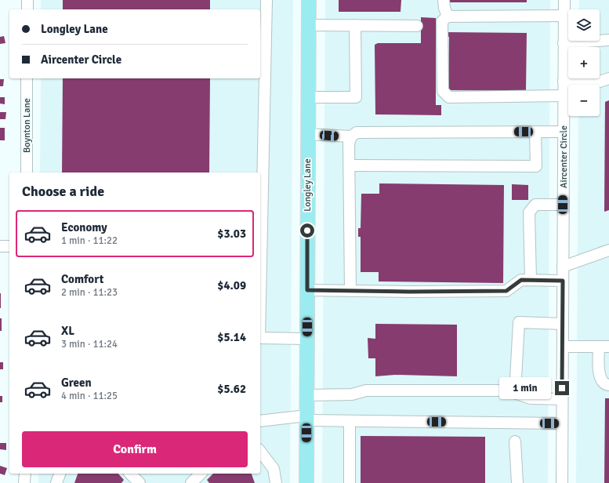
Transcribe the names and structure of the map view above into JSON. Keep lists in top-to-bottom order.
{
  "streets": {
    "main road": ["Longley Lane"],
    "street": ["Boynton Lane", "Aircenter Circle"]
  },
  "page": {
    "map_buttons": ["+", "−"],
    "banner": ["Longley Lane", "Aircenter Circle"],
    "heading": "Choose a ride",
    "list": [
      {
        "name": "Economy",
        "note": "1 min · 11:22",
        "value": "$3.03"
      },
      {
        "name": "Comfort",
        "note": "2 min · 11:23",
        "value": "$4.09"
      },
      {
        "name": "XL",
        "note": "3 min · 11:24",
        "value": "$5.14"
      },
      {
        "name": "Green",
        "note": "4 min · 11:25",
        "value": "$5.62"
      }
    ],
    "bubble": "1 min",
    "buttons": "Confirm"
  }
}
